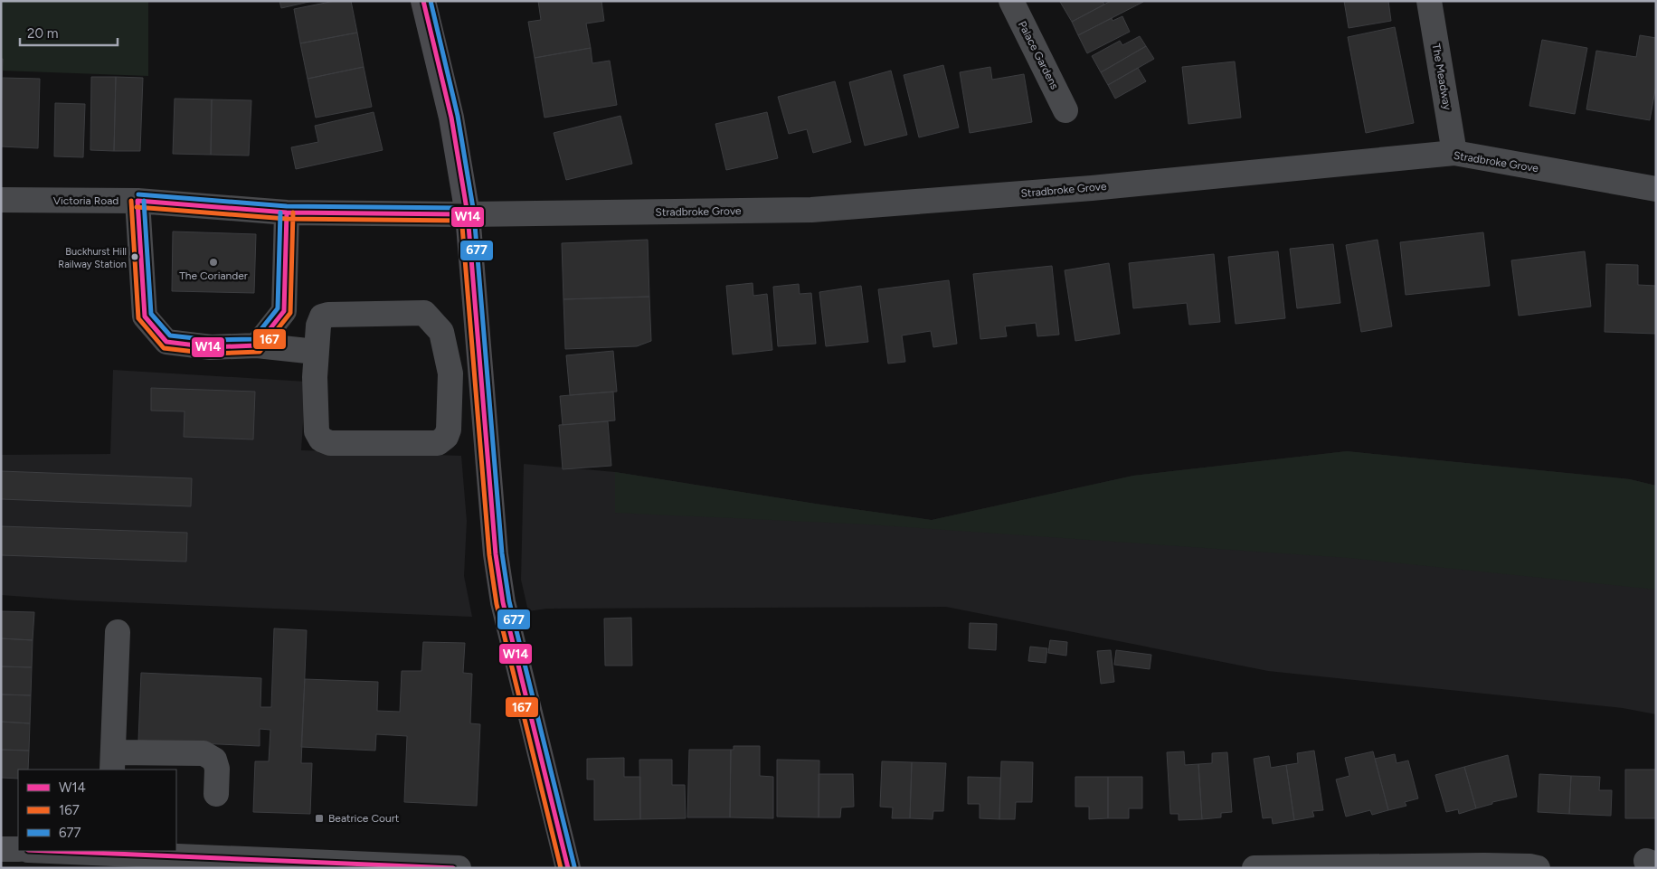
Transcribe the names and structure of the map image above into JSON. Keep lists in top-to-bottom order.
{
  "streets": {
    "street": [
      "Palace Gardens",
      "The Meadway",
      "Stradbroke Grove",
      "Victoria Road"
    ]
  },
  "crossings": [
    ["The Meadway", "Stradbroke Grove"],
    ["Stradbroke Grove", "Victoria Road"]
  ],
  "places": {
    "other": ["Buckhurst Hill Railway Station", "The Coriander"],
    "transit": ["Beatrice Court"]
  },
  "lines": ["transit line W14", "transit line 677", "transit line 167"],
  "legend": ["W14", "167", "677"],
  "scale_bar": "20 m"
}
